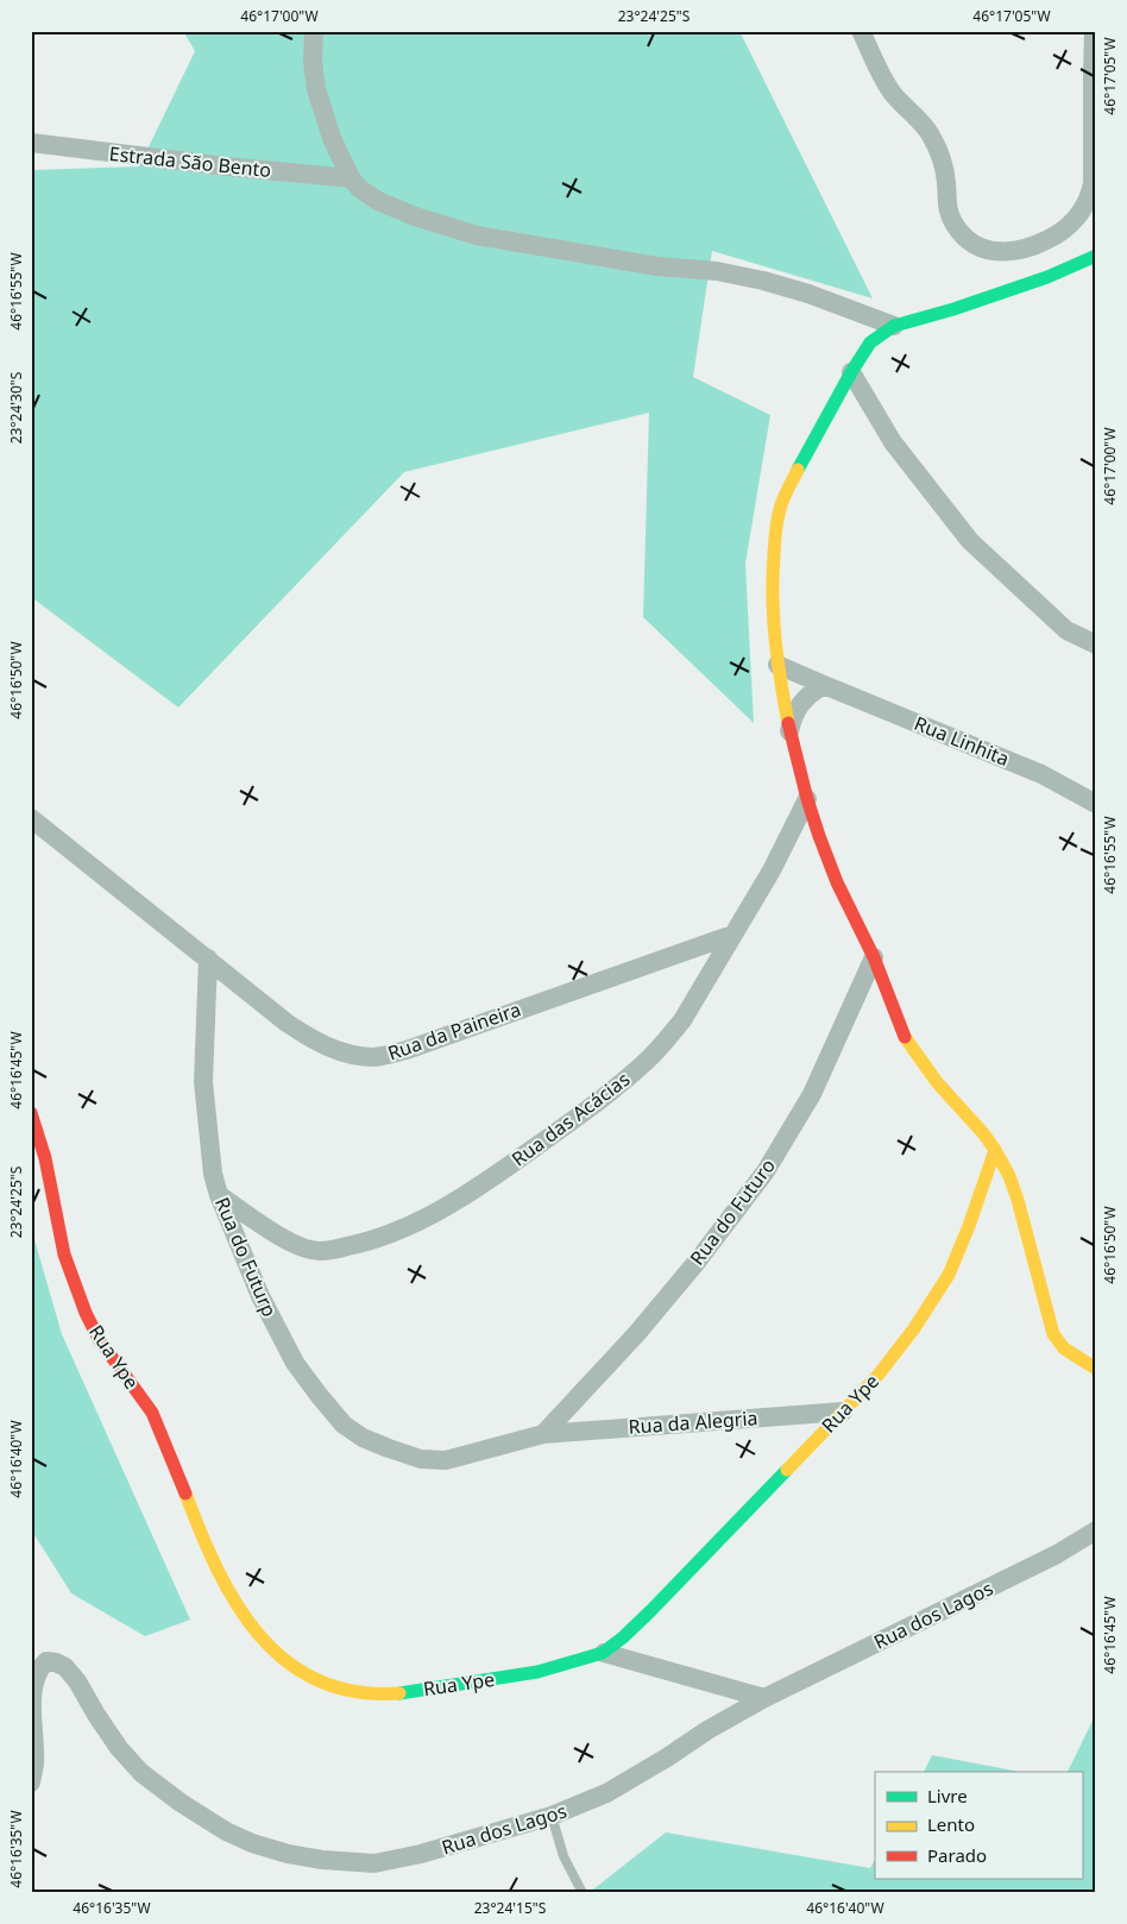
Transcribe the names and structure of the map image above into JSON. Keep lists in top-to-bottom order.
{
  "streets": {
    "street": [
      "Estrada São Bento",
      "Rua Linhita",
      "Rua da Paineira",
      "Rua das Acácias",
      "Rua do Futuro",
      "Rua do Futurp",
      "Rua Ype",
      "Rua da Alegria",
      "Rua dos Lagos"
    ]
  },
  "crossings": [
    ["Rua da Paineira", "Rua das Acácias"],
    ["Rua da Paineira", "Rua do Futurp"],
    ["Rua das Acácias", "Rua do Futurp"],
    ["Rua do Futuro", "Rua da Alegria"],
    ["Rua do Futurp", "Rua da Alegria"],
    ["Rua Ype", "Rua da Alegria"]
  ],
  "legend": ["Livre", "Lento", "Parado"],
  "coordinates": [
    "46°17'00\"W",
    "23°24'25\"S",
    "46°17'05\"W",
    "46°16'55\"W",
    "23°24'30\"S",
    "46°16'50\"W",
    "46°16'45\"W",
    "46°16'40\"W",
    "46°16'35\"W",
    "23°24'15\"S"
  ]
}
